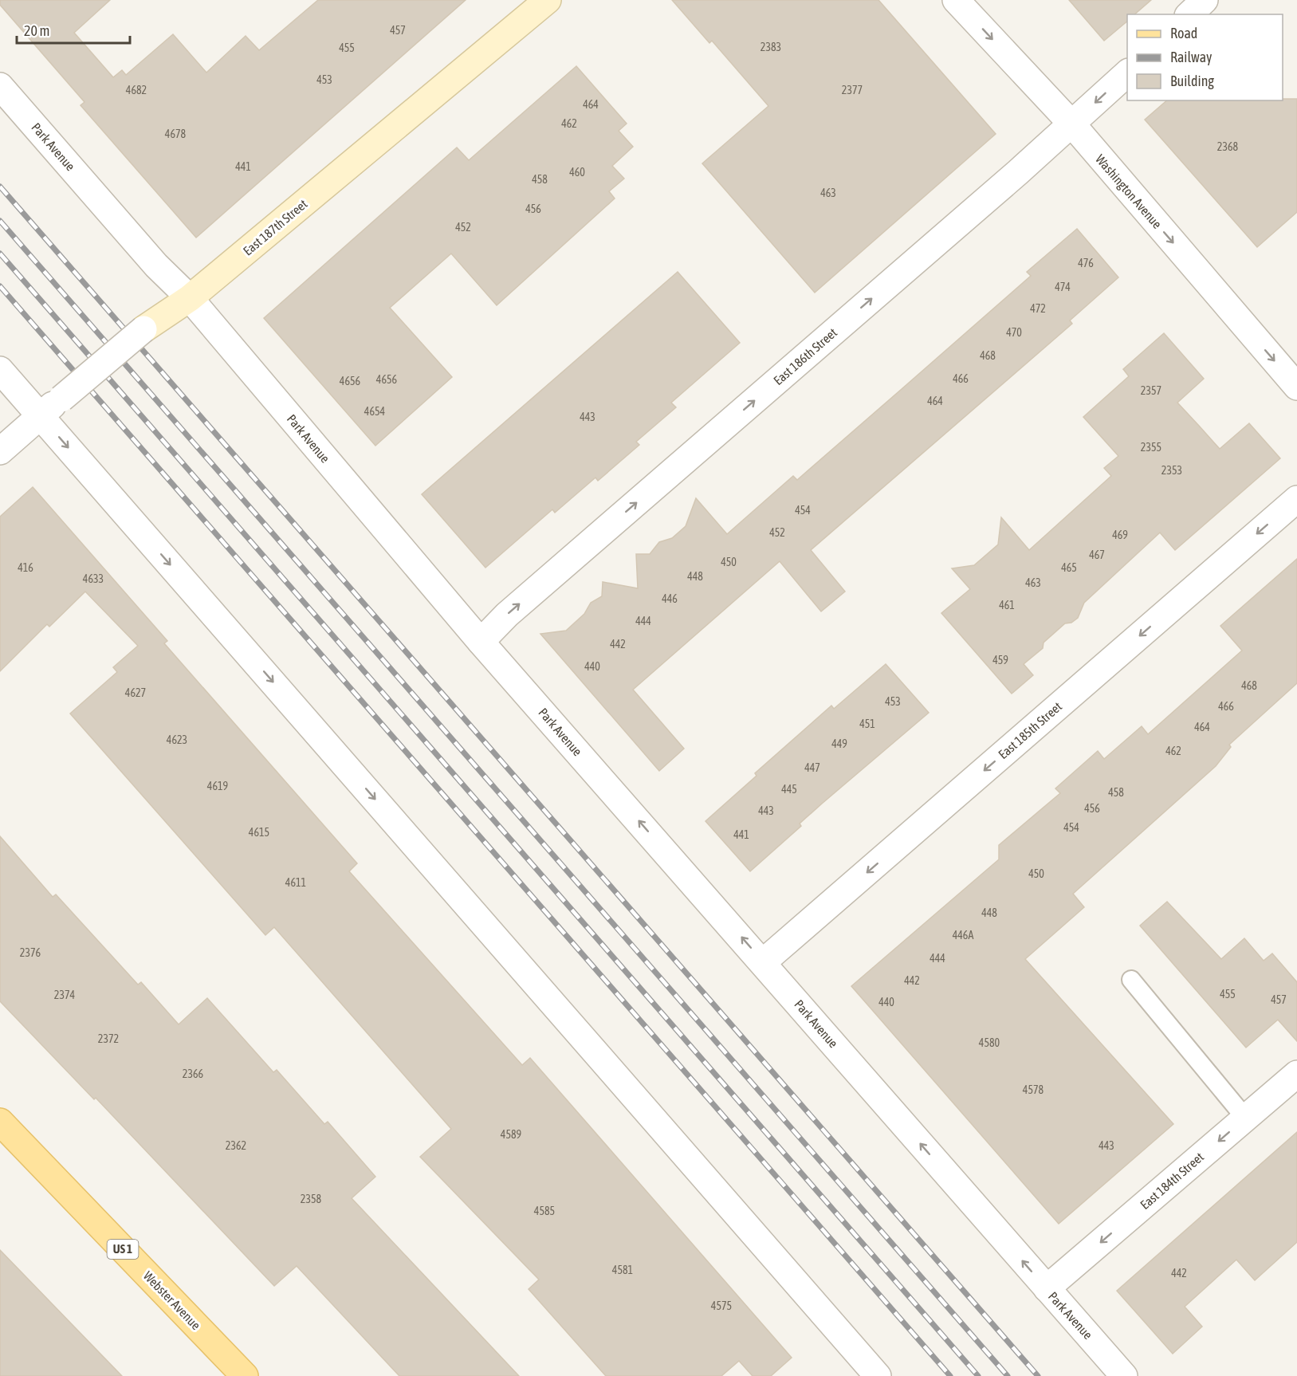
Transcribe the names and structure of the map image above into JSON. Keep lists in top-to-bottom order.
{
  "streets": {
    "main road": ["US 1", "Webster Avenue"],
    "street": [
      "Park Avenue",
      "Washington Avenue",
      "East 187th Street",
      "East 186th Street",
      "East 185th Street",
      "East 184th Street"
    ]
  },
  "crossings": [
    ["Park Avenue", "East 187th Street"],
    ["Park Avenue", "East 186th Street"],
    ["Park Avenue", "East 185th Street"],
    ["Park Avenue", "East 184th Street"],
    ["Washington Avenue", "East 186th Street"]
  ],
  "one_way": [
    "Washington Avenue",
    "East 186th Street",
    "East 185th Street",
    "East 184th Street"
  ],
  "house_numbers": [
    "457",
    "2383",
    "455",
    "453",
    "4682",
    "2377",
    "464",
    "462",
    "4678",
    "2368",
    "441",
    "460",
    "458",
    "463",
    "456",
    "452",
    "476",
    "474",
    "472",
    "470",
    "468",
    "466",
    "4656",
    "4656",
    "2357",
    "464",
    "4654",
    "443",
    "2355",
    "2353",
    "454",
    "452",
    "469",
    "467",
    "450",
    "416",
    "465",
    "448",
    "4633",
    "463",
    "446",
    "461",
    "444",
    "442",
    "459",
    "440",
    "468",
    "4627",
    "453",
    "466",
    "451",
    "464",
    "4623",
    "449",
    "462",
    "447",
    "4619",
    "445",
    "458",
    "456",
    "443",
    "454",
    "4615",
    "441",
    "450",
    "4611",
    "448",
    "446A",
    "2376",
    "444",
    "442",
    "455",
    "2374",
    "457",
    "440",
    "2372",
    "4580",
    "2366",
    "4578",
    "4589",
    "2362",
    "443",
    "2358",
    "4585",
    "4581",
    "442",
    "4575"
  ],
  "legend": ["Road", "Railway", "Building"],
  "scale_bar": "20 m"
}
